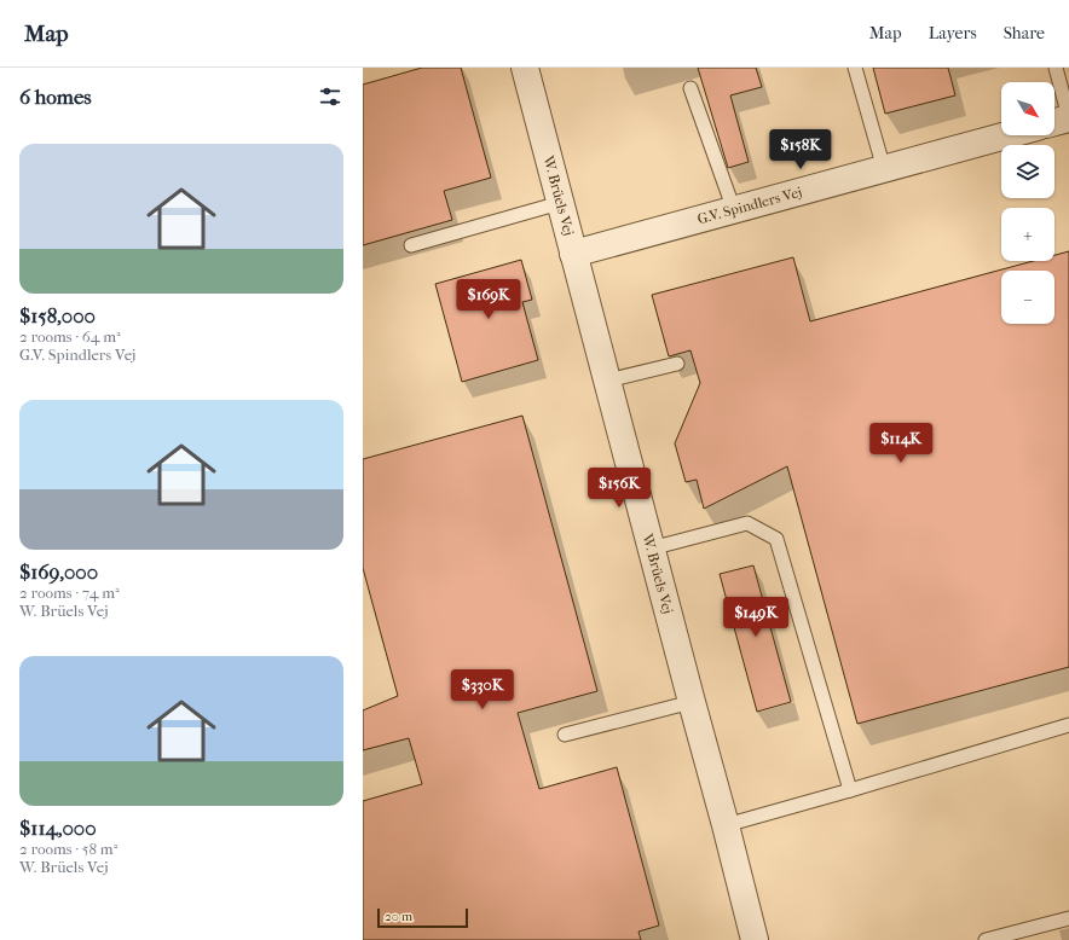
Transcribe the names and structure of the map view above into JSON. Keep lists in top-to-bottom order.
{
  "streets": {
    "street": ["W. Brüels Vej", "G.V. Spindlers Vej"]
  },
  "crossings": [
    ["W. Brüels Vej", "G.V. Spindlers Vej"]
  ],
  "scale_bar": "20 m",
  "north": "bottom right",
  "page": {
    "header": "Map",
    "nav": ["Map", "Layers", "Share"],
    "heading": "6 homes",
    "map_buttons": ["+", "−"],
    "list": [
      {
        "name": "$158,000",
        "note": "2 rooms · 64 m² · G.V. Spindlers Vej"
      },
      {
        "name": "$169,000",
        "note": "2 rooms · 74 m² · W. Brüels Vej"
      },
      {
        "name": "$114,000",
        "note": "2 rooms · 58 m² · W. Brüels Vej"
      }
    ],
    "price": [
      "$158K",
      "$169K",
      "$114K",
      "$156K",
      "$149K",
      "$330K"
    ],
    "scale": "20 m"
  }
}
